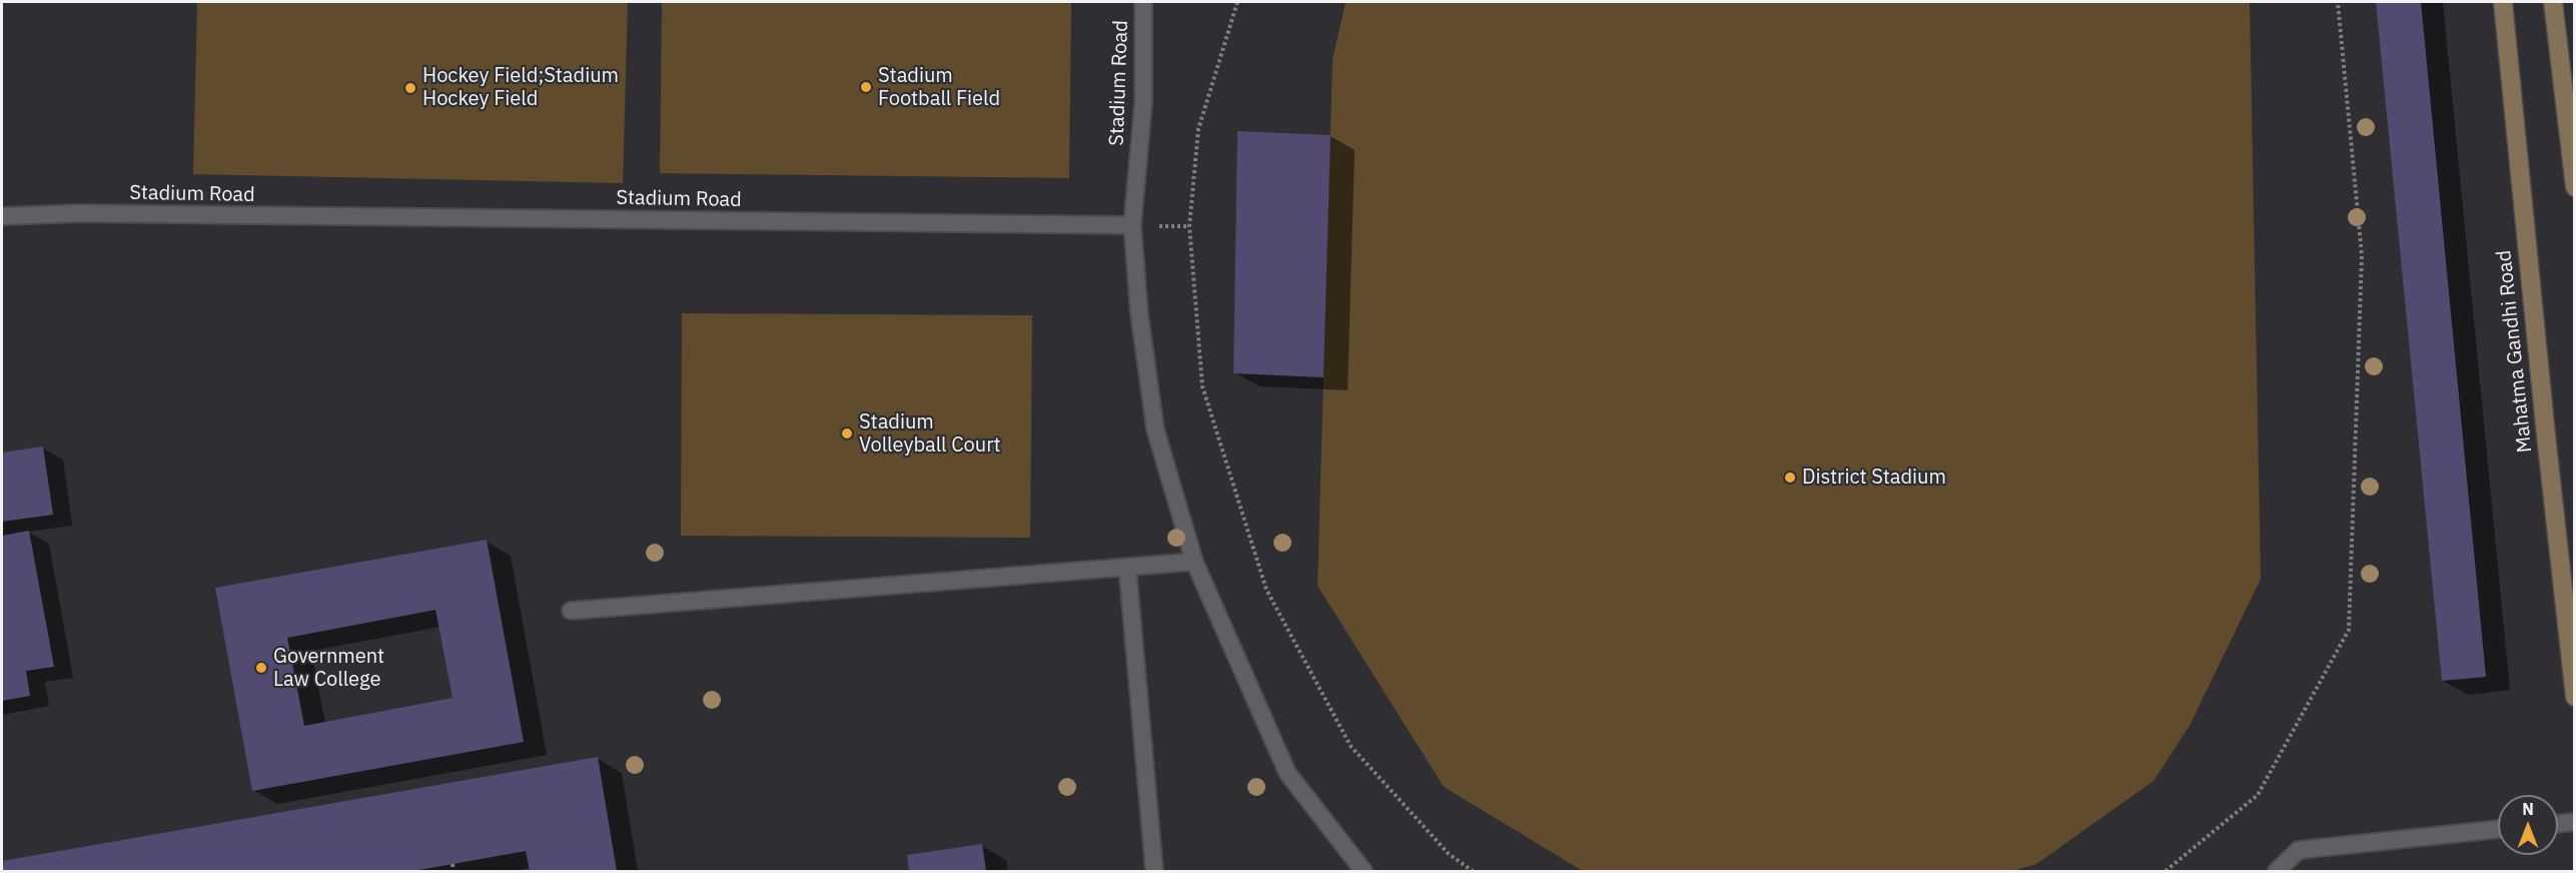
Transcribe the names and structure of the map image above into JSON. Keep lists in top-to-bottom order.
{
  "streets": {
    "street": ["Mahatma Gandhi Road"],
    "lane": ["Stadium Road"]
  },
  "places": [
    "Stadium Football Field",
    "Hockey Field;Stadium Hockey Field",
    "Stadium Volleyball Court",
    "District Stadium",
    "Government Law College"
  ],
  "north": "top"
}
